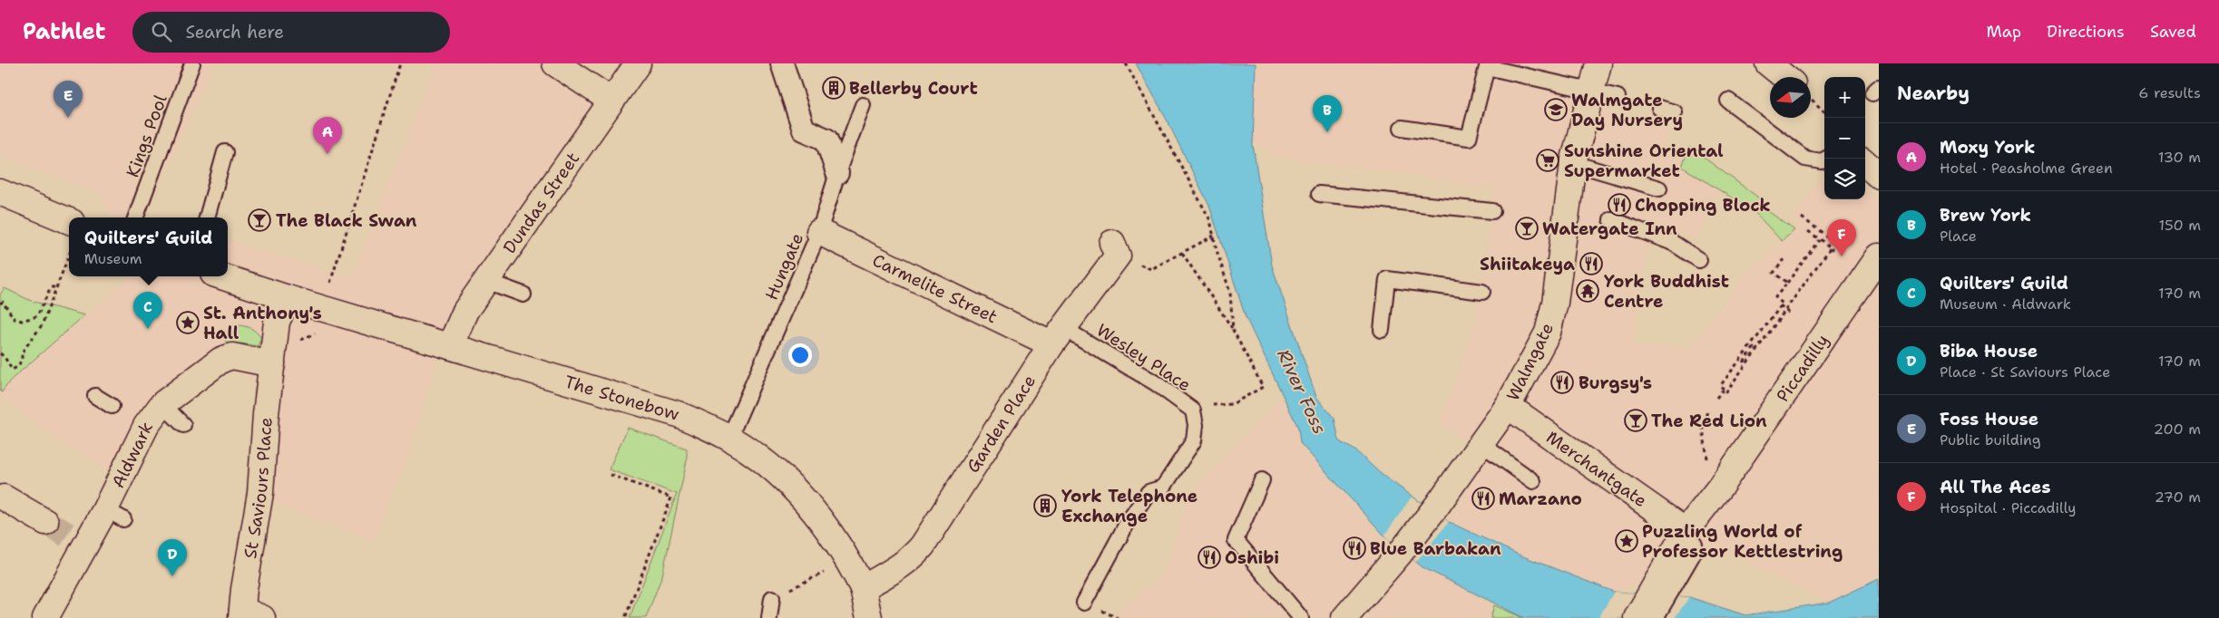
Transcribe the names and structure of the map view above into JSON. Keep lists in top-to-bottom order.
{
  "streets": {
    "street": [
      "Dundas Street",
      "Carmelite Street",
      "Walmgate",
      "Piccadilly",
      "The Stonebow",
      "Garden Place",
      "Aldwark",
      "Merchantgate",
      "St Saviours Place"
    ],
    "lane": ["Kings Pool", "Hungate", "Wesley Place"]
  },
  "crossings": [
    ["Dundas Street", "The Stonebow"],
    ["Hungate", "Carmelite Street"],
    ["Hungate", "The Stonebow"],
    ["Carmelite Street", "Wesley Place"],
    ["Carmelite Street", "Garden Place"],
    ["Wesley Place", "Garden Place"],
    ["Walmgate", "Merchantgate"],
    ["Piccadilly", "Merchantgate"],
    ["The Stonebow", "Garden Place"],
    ["The Stonebow", "St Saviours Place"],
    ["Aldwark", "St Saviours Place"]
  ],
  "water": ["River Foss"],
  "places": {
    "building": ["Bellerby Court", "York Telephone Exchange"],
    "school or university": ["Walmgate Day Nursery"],
    "supermarket": ["Sunshine Oriental Supermarket"],
    "restaurant": [
      "Chopping Block",
      "Shiitakeya",
      "Burgsy's",
      "Marzano",
      "Blue Barbakan",
      "Oshibi"
    ],
    "bar": ["The Black Swan", "Watergate Inn", "The Red Lion"],
    "temple": ["York Buddhist Centre"],
    "place": ["St. Anthony's Hall", "Puzzling World of Professor Kettlestring"]
  },
  "north": "left",
  "page": {
    "header": "Pathlet",
    "search": "Search here",
    "nav": ["Map", "Directions", "Saved"],
    "heading": ["Nearby", "6 results"],
    "map_buttons": ["+", "−"],
    "pins": [
      "E",
      "B",
      "A",
      "F",
      "C",
      "D"
    ],
    "list": [
      {
        "mark": "A",
        "name": "Moxy York",
        "note": "Hotel · Peasholme Green",
        "value": "130 m"
      },
      {
        "mark": "B",
        "name": "Brew York",
        "note": "Place",
        "value": "150 m"
      },
      {
        "mark": "C",
        "name": "Quilters' Guild",
        "note": "Museum · Aldwark",
        "value": "170 m"
      },
      {
        "mark": "D",
        "name": "Biba House",
        "note": "Place · St Saviours Place",
        "value": "170 m"
      },
      {
        "mark": "E",
        "name": "Foss House",
        "note": "Public building",
        "value": "200 m"
      },
      {
        "mark": "F",
        "name": "All The Aces",
        "note": "Hospital · Piccadilly",
        "value": "270 m"
      }
    ],
    "popup": ["Quilters' Guild", "Museum"]
  }
}
